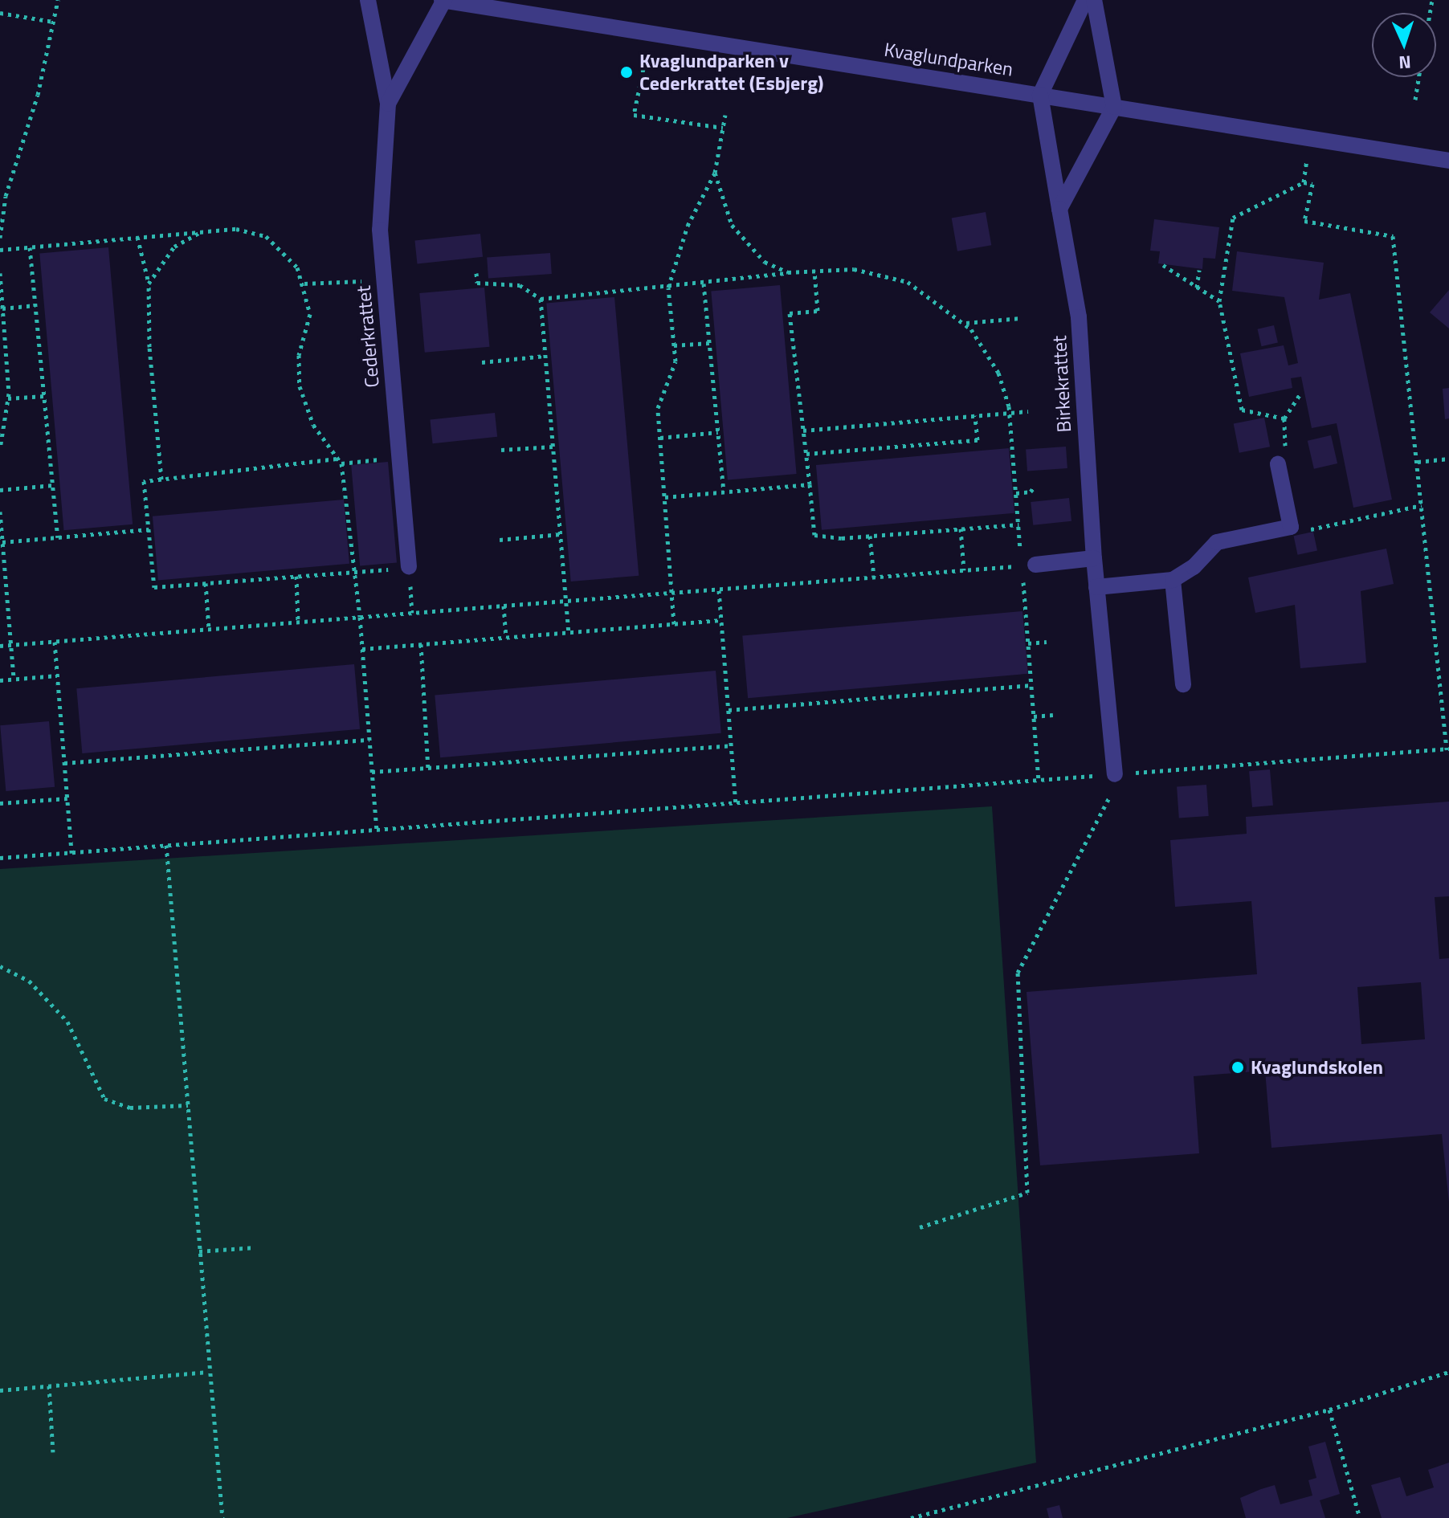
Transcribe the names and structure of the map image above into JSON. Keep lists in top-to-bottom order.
{
  "streets": {
    "street": ["Kvaglundparken", "Cederkrattet", "Birkekrattet"]
  },
  "crossings": [
    ["Kvaglundparken", "Cederkrattet"],
    ["Kvaglundparken", "Birkekrattet"]
  ],
  "places": ["Kvaglundparken v Cederkrattet (Esbjerg)", "Kvaglundskolen"],
  "north": "bottom"
}
